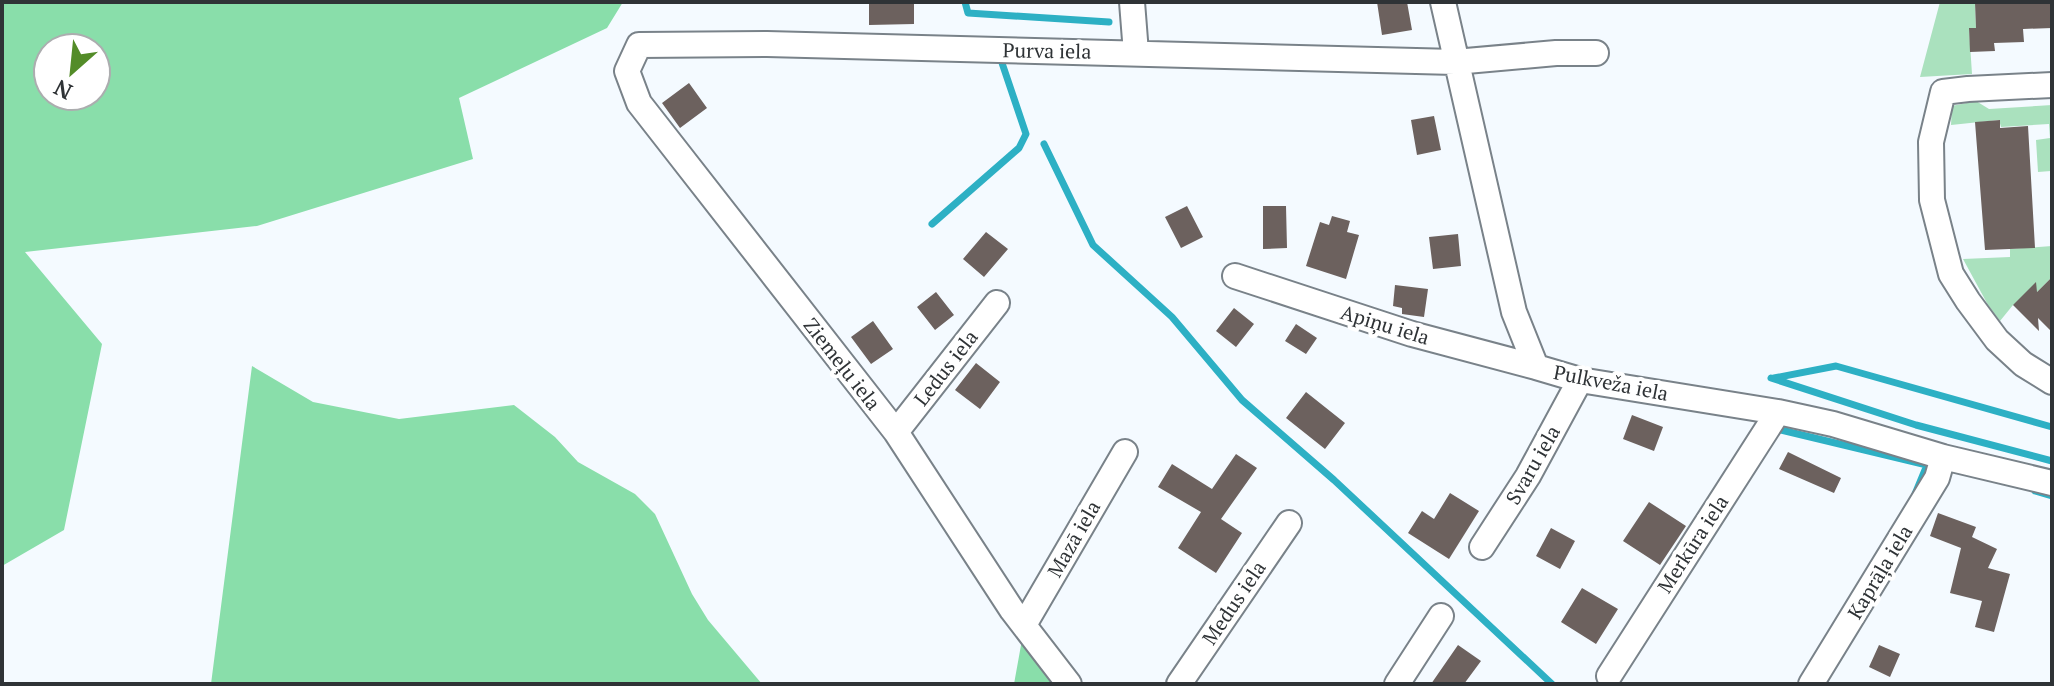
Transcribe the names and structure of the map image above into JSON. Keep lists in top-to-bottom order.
{
  "streets": {
    "street": [
      "Purva iela",
      "Apiņu iela",
      "Ziemeļu iela",
      "Ledus iela",
      "Pulkveža iela",
      "Svaru iela",
      "Mazā iela",
      "Merkūra iela",
      "Kaprāļa iela",
      "Medus iela"
    ]
  },
  "crossings": [
    ["Purva iela", "Ziemeļu iela"],
    ["Purva iela", "Pulkveža iela"],
    ["Apiņu iela", "Pulkveža iela"],
    ["Ziemeļu iela", "Ledus iela"],
    ["Ziemeļu iela", "Mazā iela"],
    ["Pulkveža iela", "Svaru iela"],
    ["Pulkveža iela", "Merkūra iela"],
    ["Pulkveža iela", "Kaprāļa iela"]
  ],
  "north": "bottom left"
}
